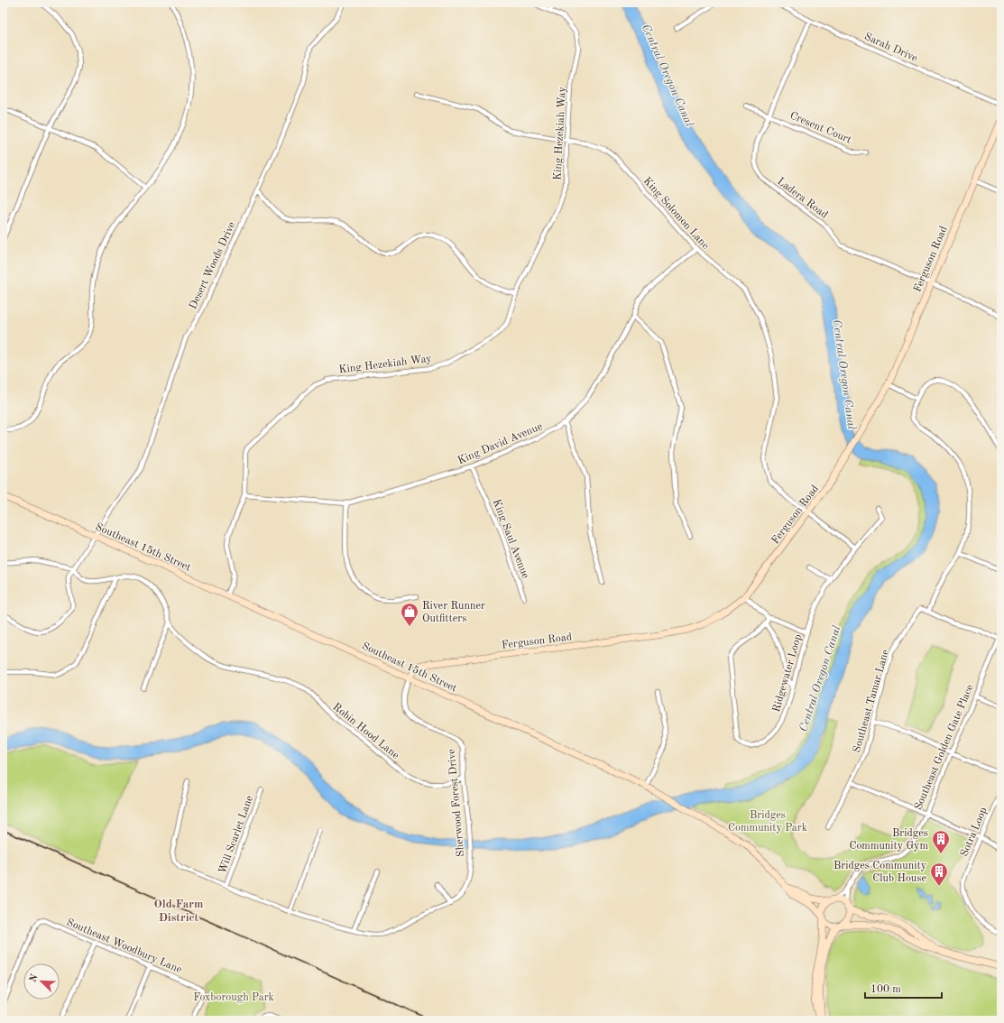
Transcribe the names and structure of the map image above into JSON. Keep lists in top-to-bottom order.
{
  "streets": {
    "main road": ["Ferguson Road", "Southeast 15th Street"],
    "street": [
      "Sarah Drive",
      "Cresent Court",
      "King Hezekiah Way",
      "Ladera Road",
      "King Solomon Lane",
      "Desert Woods Drive",
      "King David Avenue",
      "King Saul Avenue",
      "Ridgewater Loop",
      "Southeast Tamar Lane",
      "Robin Hood Lane",
      "Southeast Golden Gate Place",
      "Sherwood Forest Drive",
      "Sotra Loop",
      "Will Scarlet Lane",
      "Southeast Woodbury Lane"
    ]
  },
  "crossings": [
    ["Sarah Drive", "Ladera Road"],
    ["Cresent Court", "Ladera Road"],
    ["King Hezekiah Way", "King Solomon Lane"],
    ["King Hezekiah Way", "King David Avenue"],
    ["King Hezekiah Way", "Southeast 15th Street"],
    ["Ladera Road", "Ferguson Road"],
    ["King Solomon Lane", "Ferguson Road"],
    ["King Solomon Lane", "King David Avenue"],
    ["Ferguson Road", "Southeast 15th Street"],
    ["Ferguson Road", "Sherwood Forest Drive"],
    ["Desert Woods Drive", "Southeast 15th Street"],
    ["Desert Woods Drive", "Robin Hood Lane"],
    ["King David Avenue", "King Saul Avenue"],
    ["Southeast 15th Street", "Southeast Golden Gate Place"],
    ["Southeast 15th Street", "Sherwood Forest Drive"],
    ["Robin Hood Lane", "Sherwood Forest Drive"],
    ["Sherwood Forest Drive", "Will Scarlet Lane"]
  ],
  "districts": ["Old Farm District"],
  "water": ["Central Oregon Canal"],
  "parks": ["Bridges Community Park", "Foxborough Park"],
  "places": {
    "shop": ["River Runner Outfitters"],
    "building": ["Bridges Community Gym", "Bridges Community Club House"]
  },
  "scale_bar": "100 m",
  "north": "top left"
}
